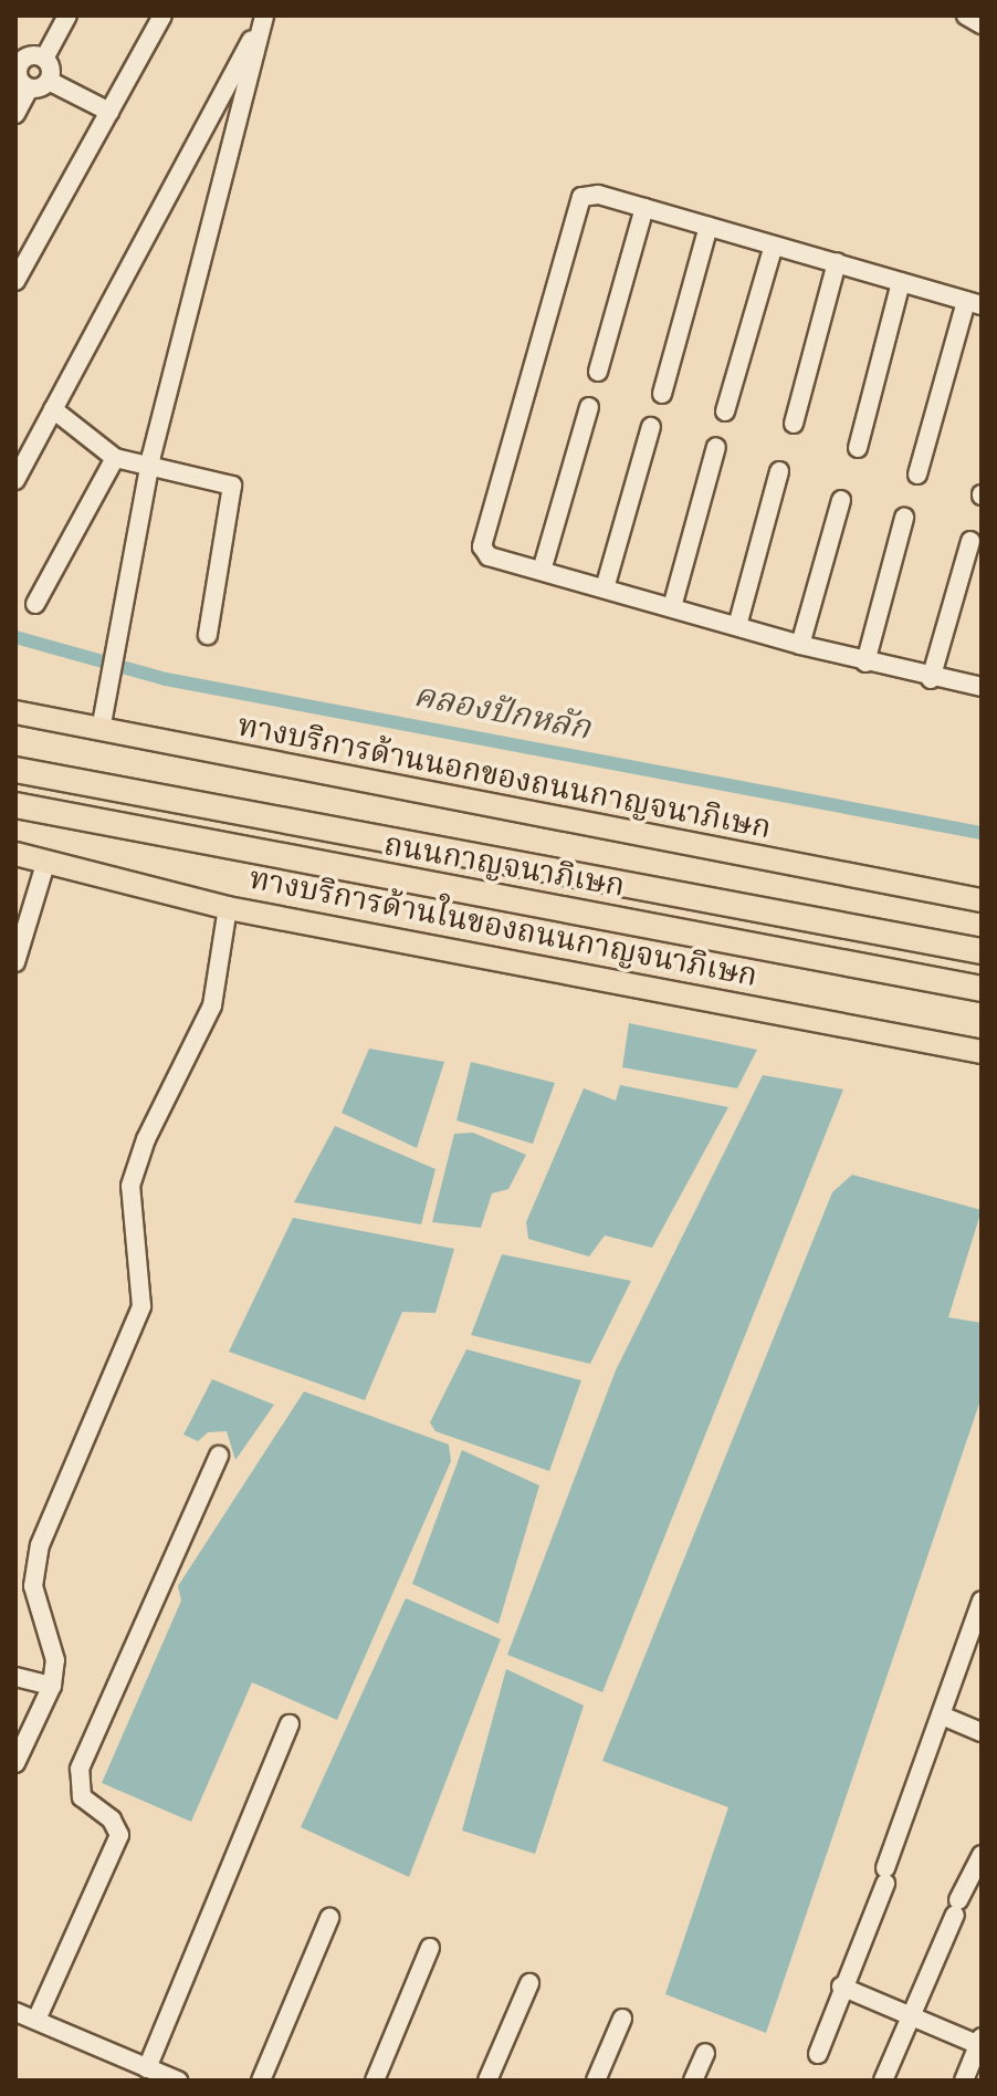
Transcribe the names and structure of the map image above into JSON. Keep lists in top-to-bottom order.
{
  "streets": {
    "highway": ["ถนนกาญจนาภิเษก"],
    "main road": ["ทางบริการด้านนอกของถนนกาญจนาภิเษก", "ทางบริการด้านในของถนนกาญจนาภิเษก"]
  },
  "water": ["คลองปักหลัก"]
}
